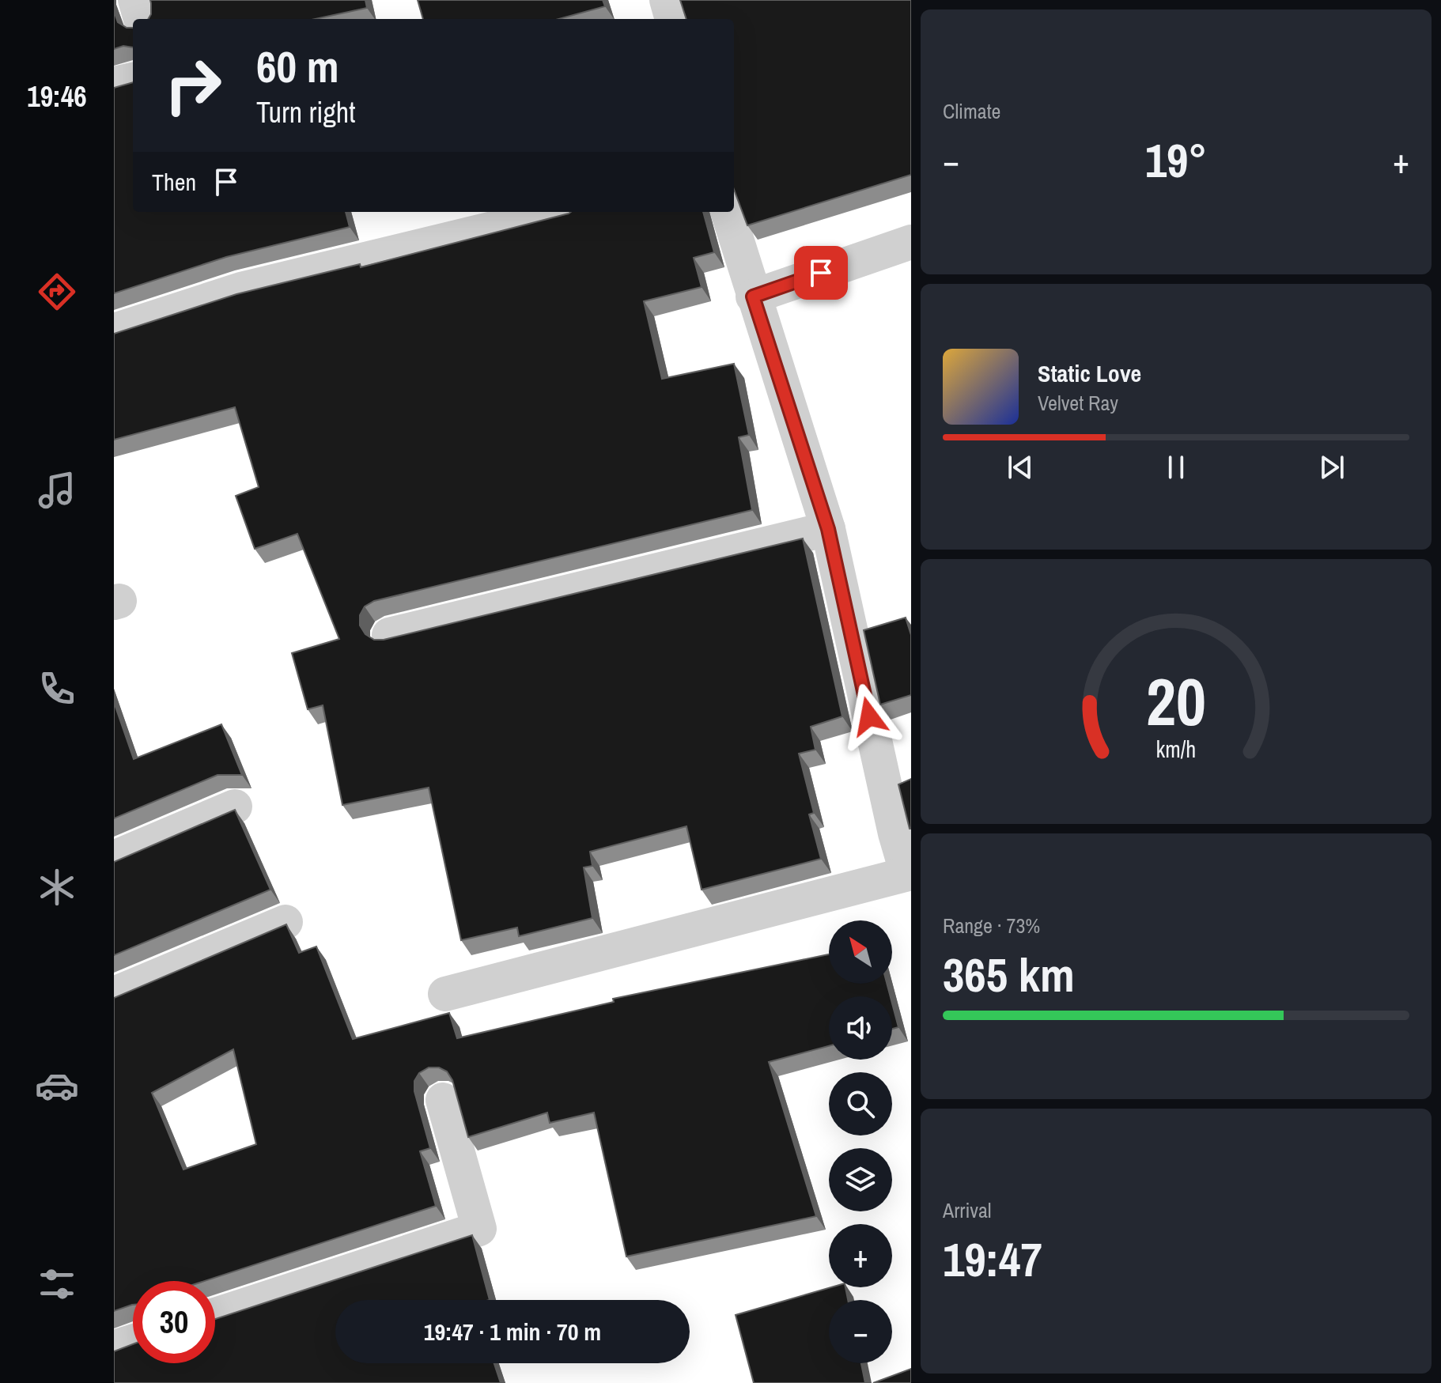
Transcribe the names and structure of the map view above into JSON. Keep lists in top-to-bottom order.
{
  "north": "top left",
  "page": {
    "tabs": "19:46",
    "tile": [
      "Climate",
      ["Range · 73%", "365 km"],
      ["Arrival", "19:47"]
    ],
    "turn": ["60 m", "Turn right"],
    "heat": ["−", "19°", "+"],
    "then": "Then",
    "song": ["Static Love", "Velvet Ray"],
    "map_buttons": ["+", "−"],
    "limit": "30",
    "trip": "19:47 · 1 min · 70 m",
    "gauge": ["20", "km/h"]
  }
}
